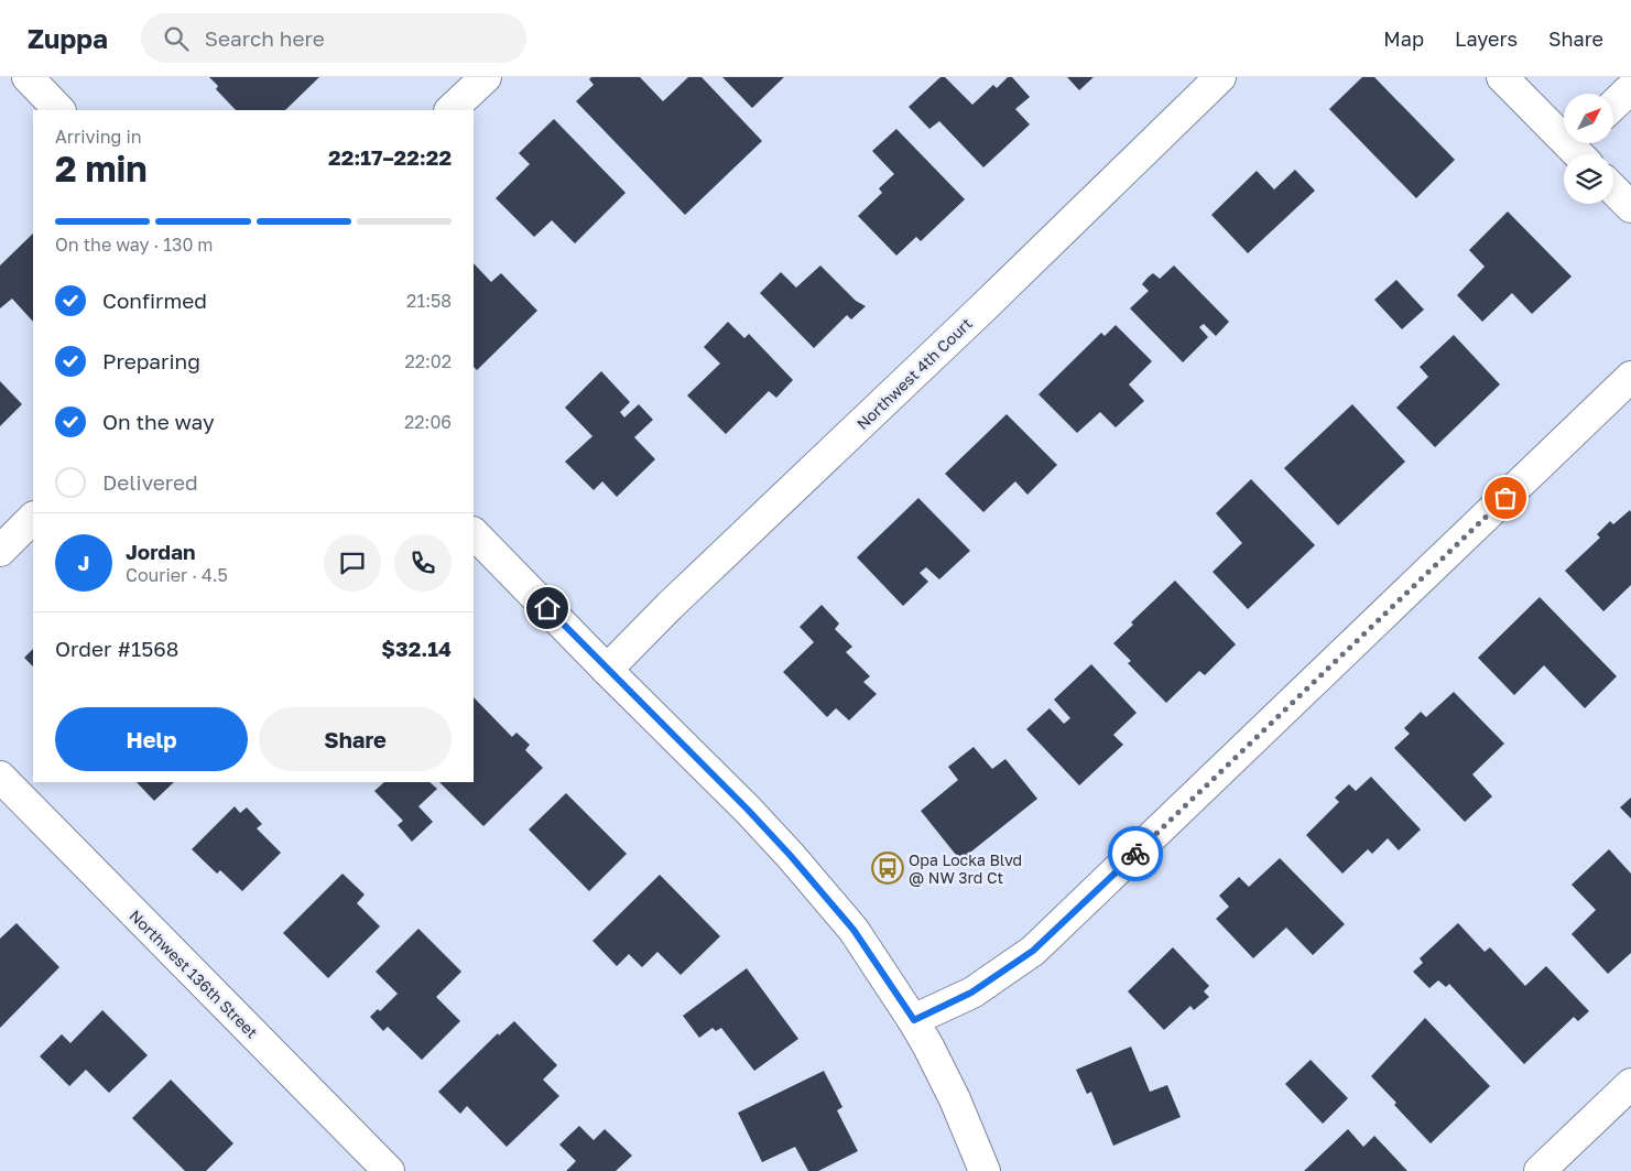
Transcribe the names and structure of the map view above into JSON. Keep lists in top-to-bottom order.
{
  "streets": {
    "street": ["Northwest 4th Court", "Northwest 136th Street"]
  },
  "places": {
    "bus stop": ["Opa Locka Blvd @ NW 3rd Ct"]
  },
  "north": "top right",
  "page": {
    "header": "Zuppa",
    "search": "Search here",
    "nav": ["Map", "Layers", "Share"],
    "heading": ["2 min", "Arriving in", "22:17–22:22"],
    "panel": [
      "Jordan",
      "Courier · 4.5",
      "Order #1568",
      "$32.14"
    ],
    "bar": "On the way · 130 m",
    "list": [
      ["Confirmed", "21:58"],
      ["Preparing", "22:02"],
      ["On the way", "22:06"],
      "Delivered"
    ],
    "round": "J",
    "buttons": ["Help", "Share"]
  }
}
